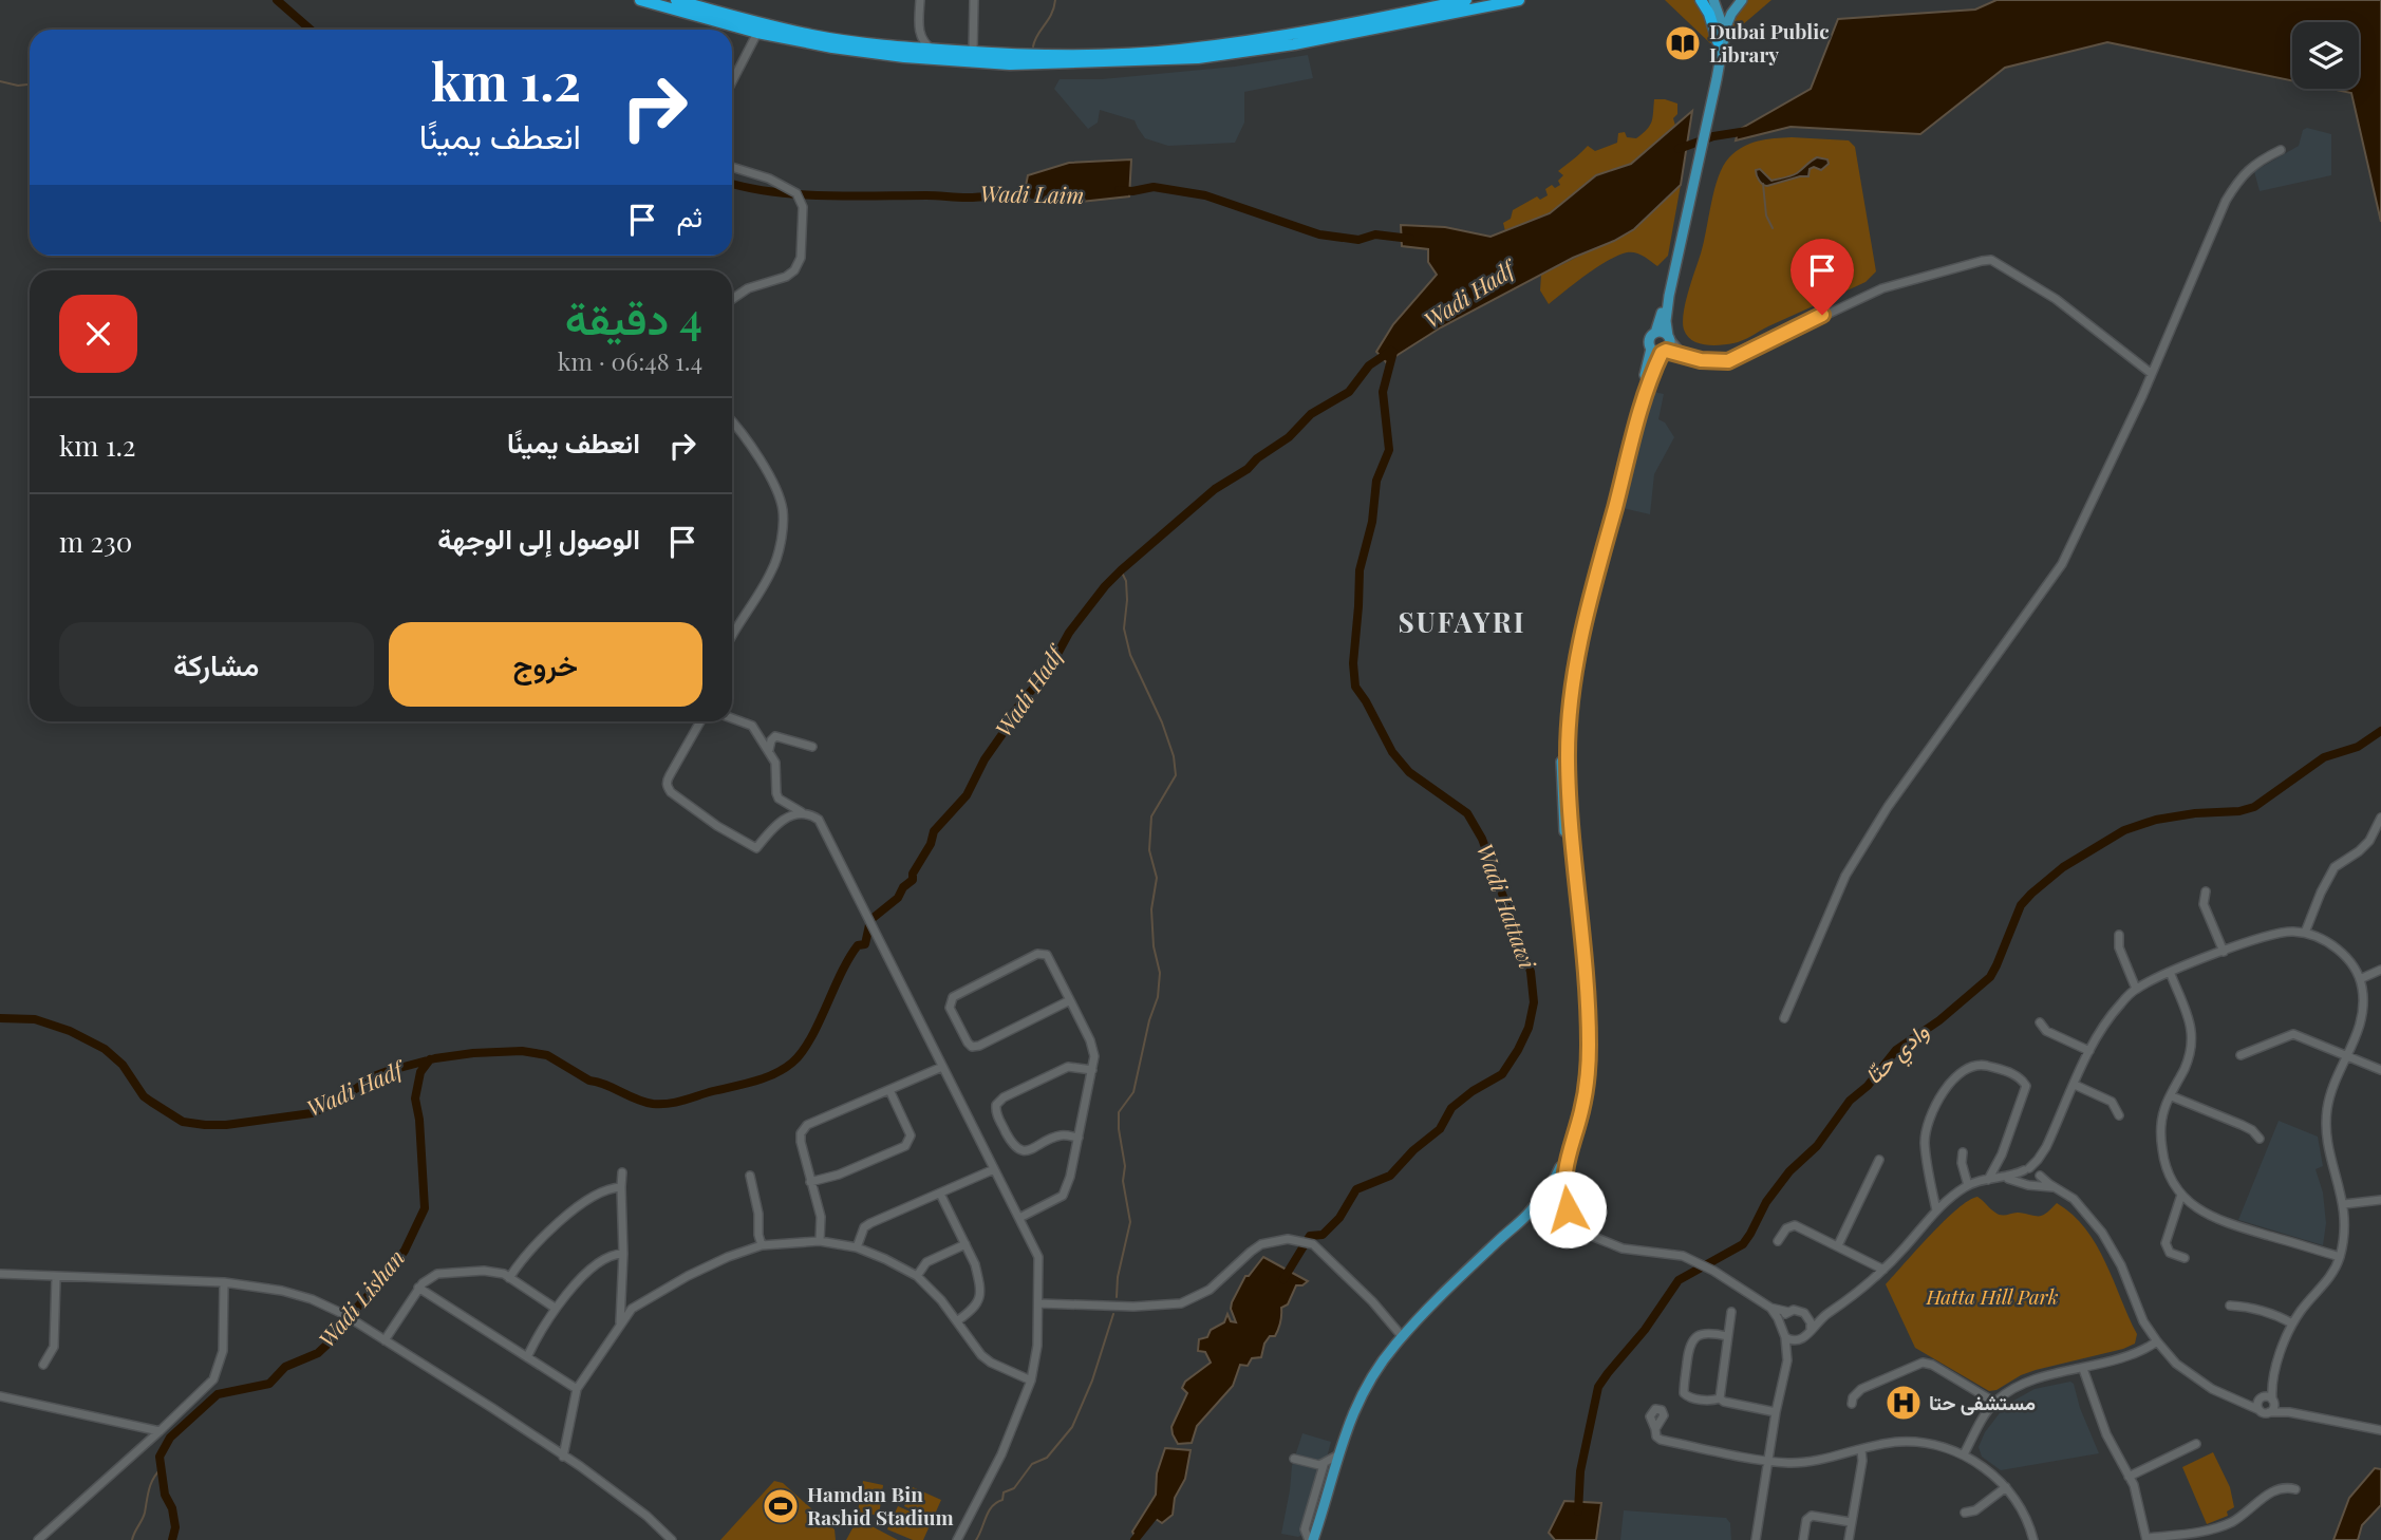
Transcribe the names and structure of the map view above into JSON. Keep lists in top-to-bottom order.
{
  "districts": ["SUFAYRI"],
  "water": [
    "Wadi Laim",
    "Wadi Hadf",
    "Wadi Hattawi",
    "وادي حتّا",
    "Wadi Lishan"
  ],
  "parks": ["Hatta Hill Park"],
  "places": {
    "library": ["Dubai Public Library"],
    "hospital": ["مستشفى حتا"],
    "sports": ["Hamdan Bin Rashid Stadium"]
  },
  "page": {
    "turn": ["1.2 km", "انعطف يمينًا"],
    "then": "ثم",
    "heading": ["4 دقيقة", "1.4 km · 06:48"],
    "list": [
      {
        "name": "انعطف يمينًا",
        "value": "1.2 km"
      },
      {
        "name": "الوصول إلى الوجهة",
        "value": "230 m"
      }
    ],
    "buttons": ["خروج", "مشاركة"]
  }
}
